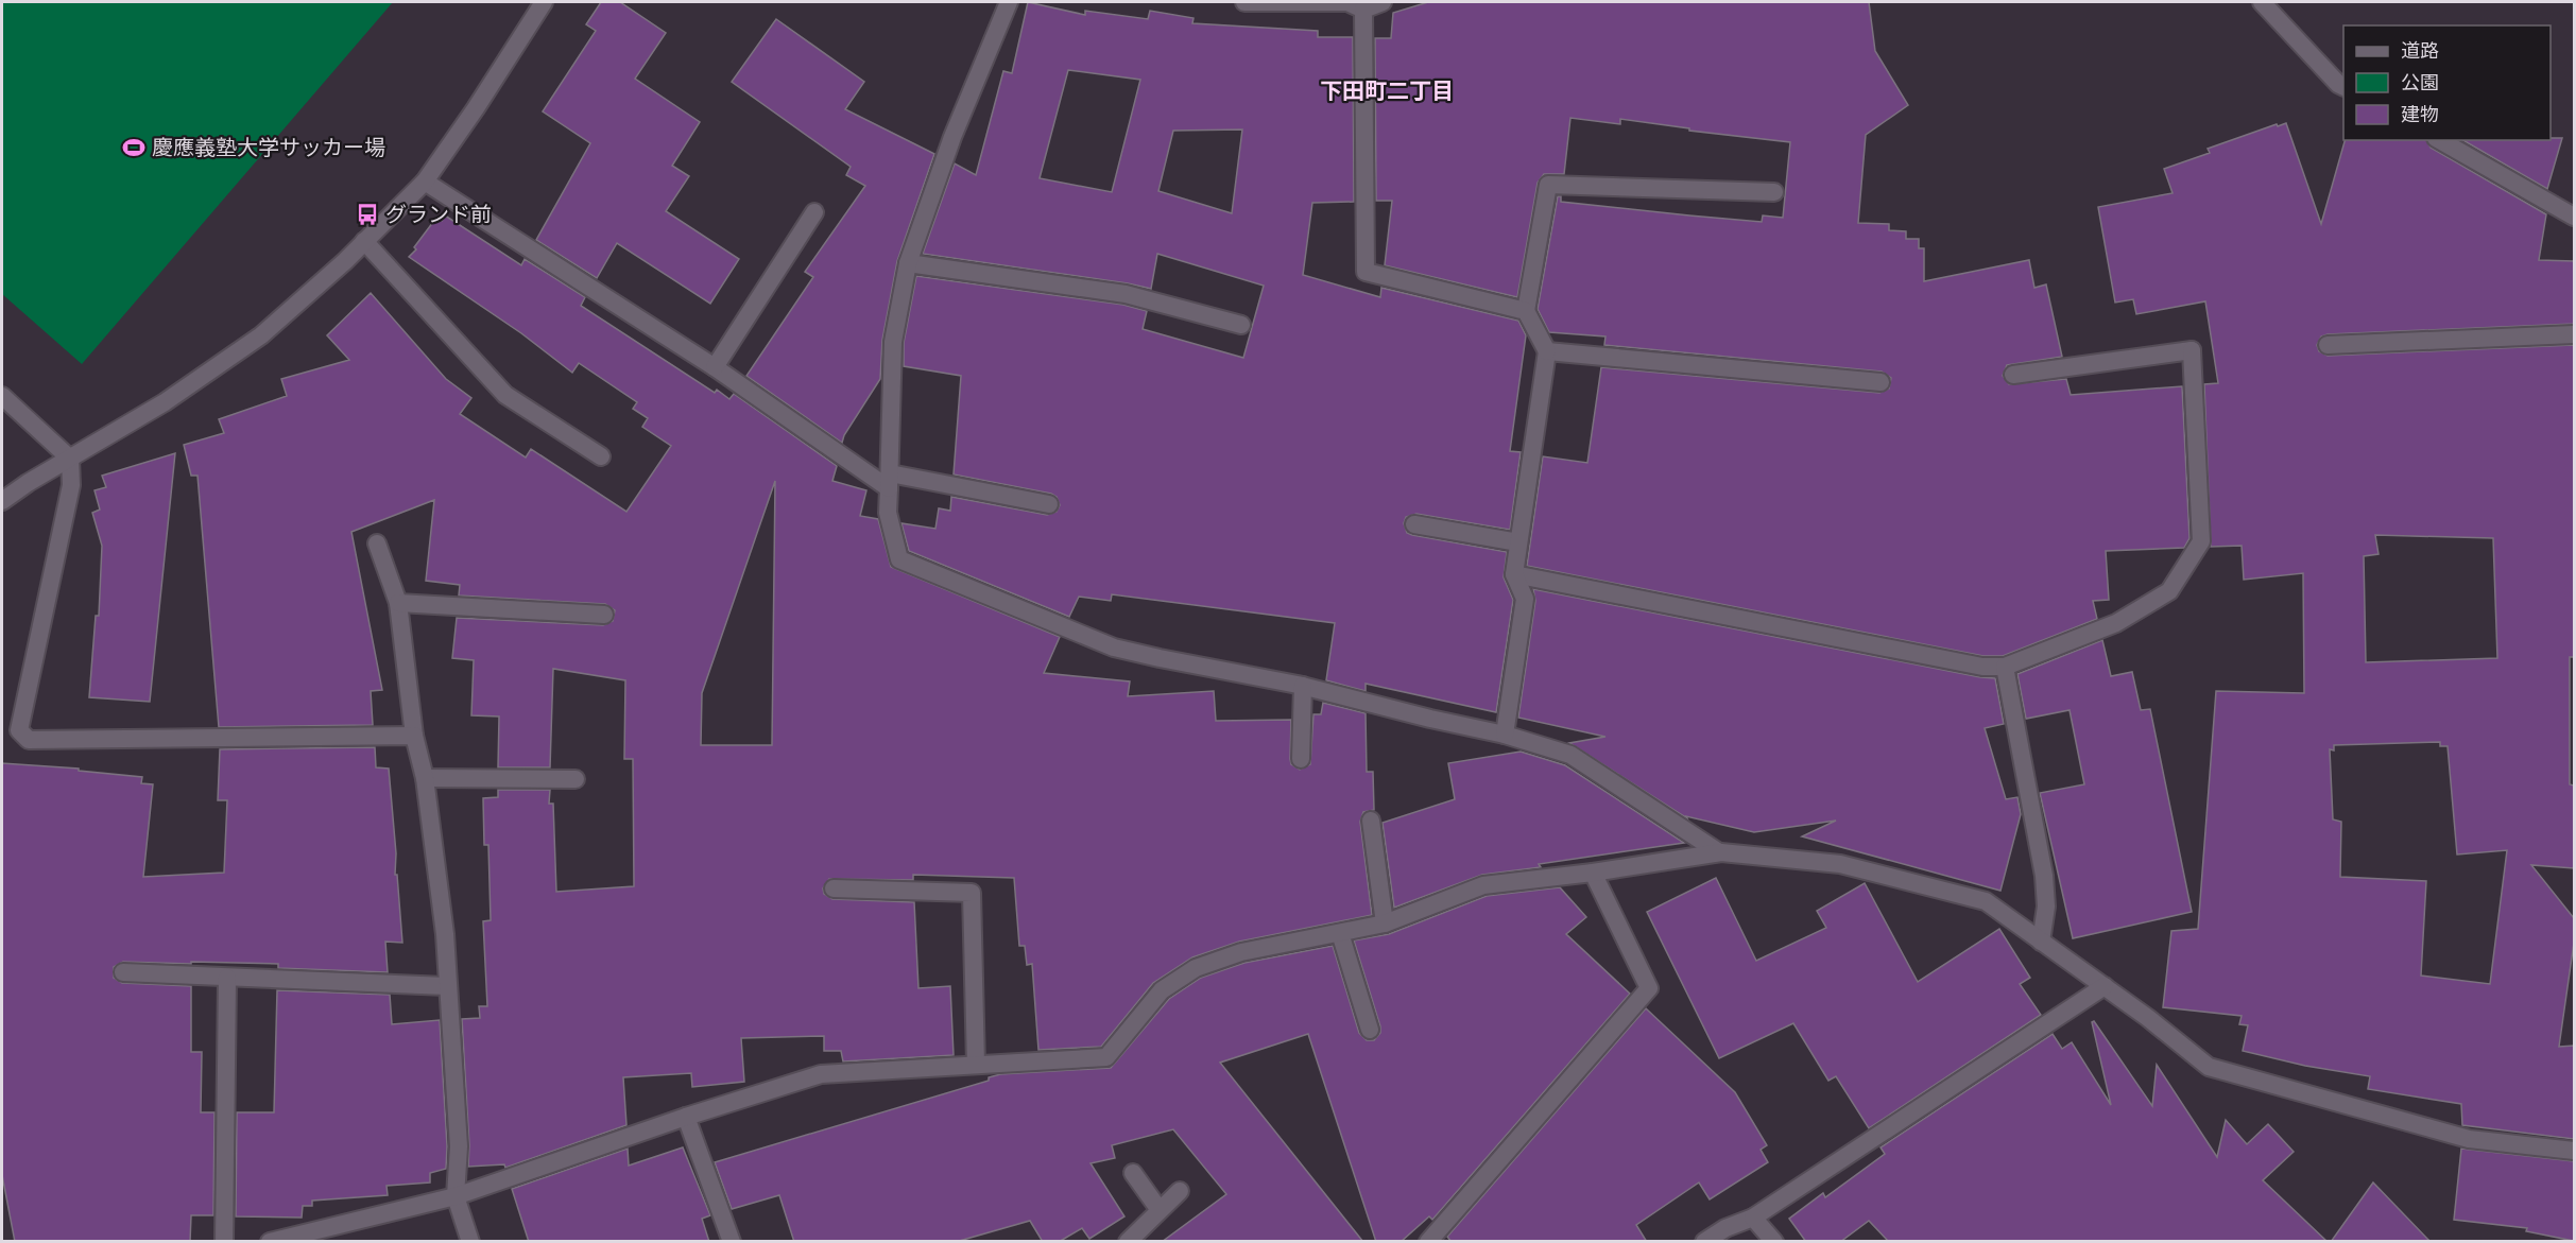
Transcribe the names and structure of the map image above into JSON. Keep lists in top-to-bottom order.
{
  "districts": ["下田町二丁目"],
  "places": {
    "sports": ["慶應義塾大学サッカー場"],
    "bus stop": ["グランド前"]
  },
  "legend": ["道路", "公園", "建物"]
}
